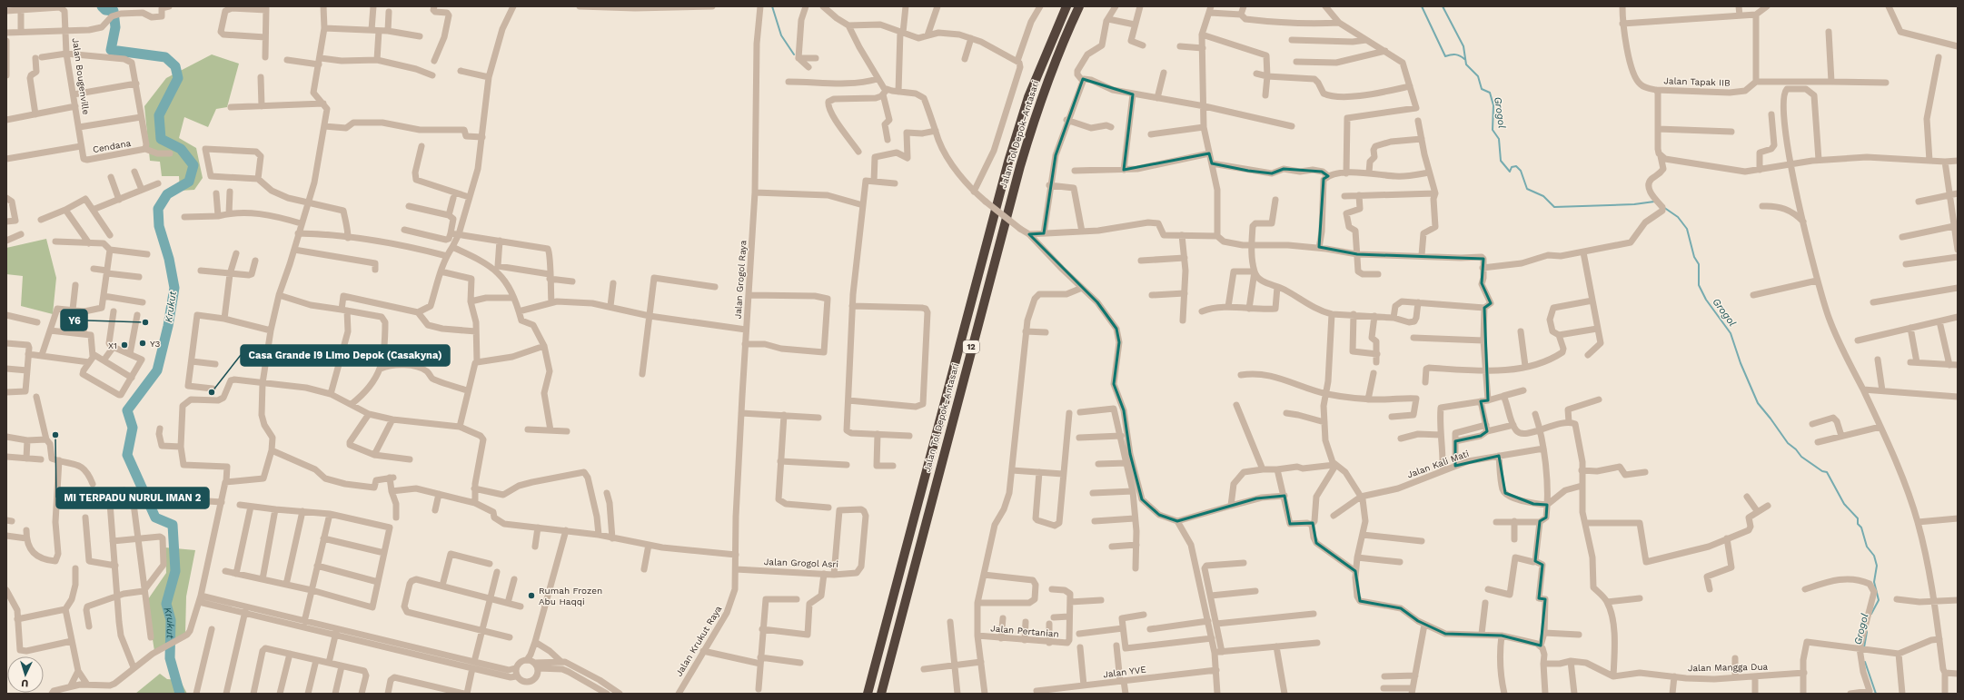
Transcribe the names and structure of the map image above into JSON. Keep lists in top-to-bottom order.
{
  "streets": {
    "highway": ["Jalan Tol Depok–Antasari", "12"],
    "street": [
      "Jalan Bougenville",
      "Jalan Tapak IIB",
      "Cendana",
      "Jalan Grogol Raya",
      "Jalan Kali Mati",
      "Jalan Grogol Asri",
      "Jalan Pertanian",
      "Jalan Krukut Raya",
      "Jalan Mangga Dua",
      "Jalan YVE"
    ]
  },
  "crossings": [
    ["Jalan Bougenville", "Cendana"],
    ["Jalan Grogol Raya", "Jalan Krukut Raya"],
    ["Jalan Grogol Asri", "Jalan Krukut Raya"]
  ],
  "water": ["Grogol", "Krukut"],
  "places": [
    "Y6",
    "Y3",
    "X1",
    "Casa Grande I9 Limo Depok (Casakyna)",
    "MI TERPADU NURUL IMAN 2",
    "Rumah Frozen Abu Haqqi"
  ],
  "north": "bottom"
}
